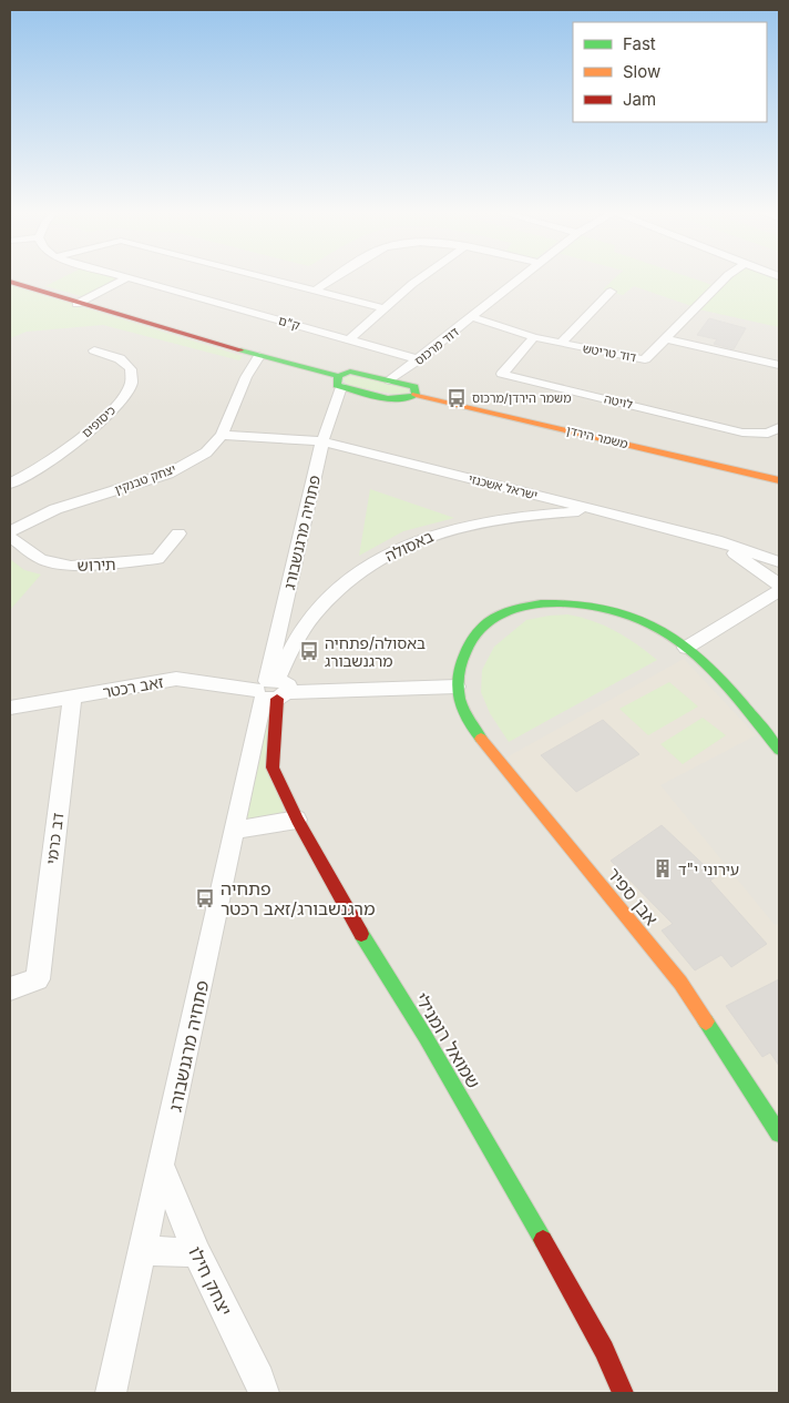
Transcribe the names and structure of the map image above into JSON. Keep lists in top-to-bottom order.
{
  "streets": {
    "street": [
      "ק\"ם",
      "דוד מרכוס",
      "דוד טריטש",
      "לויטה",
      "כיסופים",
      "משמר הירדן",
      "יצחק טבנקין",
      "ישראל אשכנזי",
      "פתחיה מרגנשבורג",
      "באסולה",
      "תירוש",
      "זאב רכטר",
      "דב כרמי",
      "אבן ספיר",
      "שמואל רומנילי",
      "יצחק חילו"
    ]
  },
  "crossings": [
    ["ק\"ם", "דוד מרכוס"],
    ["דוד מרכוס", "דוד טריטש"],
    ["דוד טריטש", "לויטה"],
    ["יצחק טבנקין", "ישראל אשכנזי"],
    ["ישראל אשכנזי", "פתחיה מרגנשבורג"],
    ["ישראל אשכנזי", "באסולה"],
    ["פתחיה מרגנשבורג", "באסולה"],
    ["פתחיה מרגנשבורג", "זאב רכטר"],
    ["פתחיה מרגנשבורג", "שמואל רומנילי"],
    ["פתחיה מרגנשבורג", "יצחק חילו"],
    ["באסולה", "זאב רכטר"],
    ["באסולה", "שמואל רומנילי"],
    ["זאב רכטר", "דב כרמי"],
    ["זאב רכטר", "אבן ספיר"],
    ["זאב רכטר", "שמואל רומנילי"]
  ],
  "places": {
    "bus stop": ["משמר הירדן/מרכוס", "באסולה/פתחיה מרגנשבורג", "פתחיה מרגנשבורג/זאב רכטר"],
    "building": ["עירוני י\"ד"]
  },
  "legend": ["Fast", "Slow", "Jam"]
}
